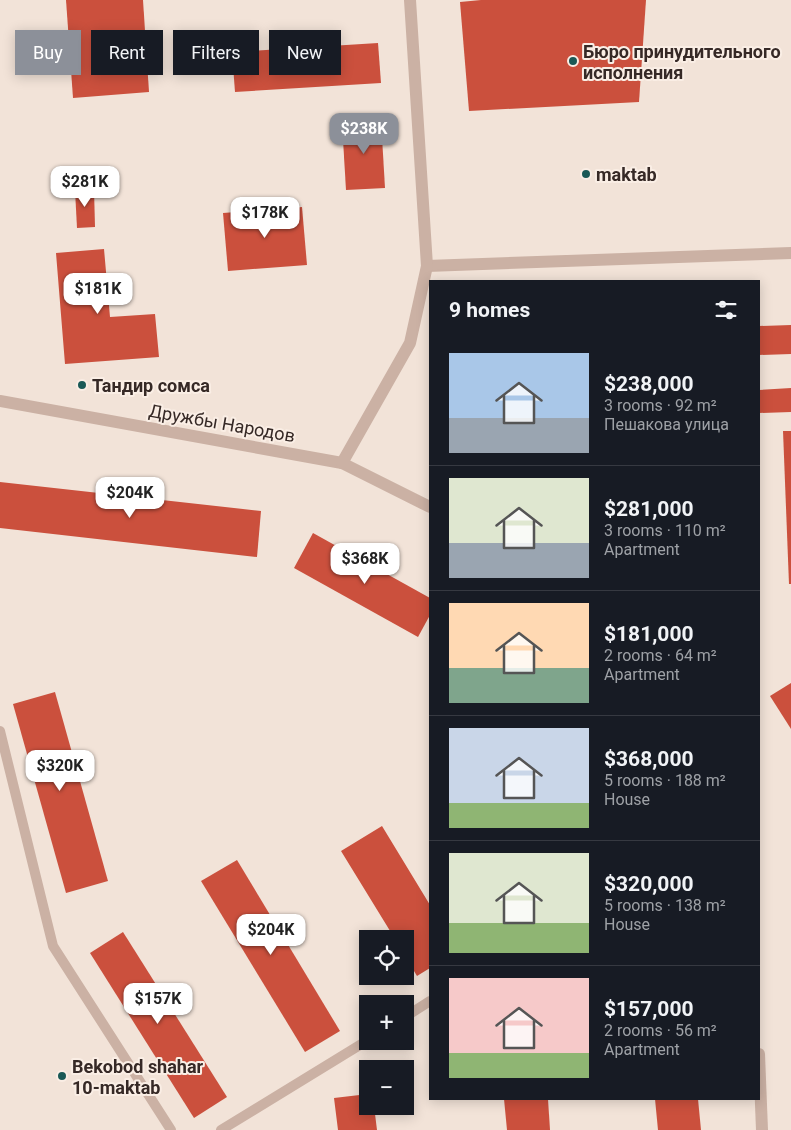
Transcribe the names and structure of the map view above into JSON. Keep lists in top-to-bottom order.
{
  "streets": {
    "street": ["Дружбы Народов"]
  },
  "places": [
    "Бюро принудительного исполнения",
    "maktab",
    "Тандир сомса",
    "Bekobod shahar 10-maktab"
  ],
  "page": {
    "chip": [
      "Buy",
      "Rent",
      "Filters",
      "New"
    ],
    "price": [
      "$238K",
      "$281K",
      "$178K",
      "$181K",
      "$204K",
      "$368K",
      "$320K",
      "$204K",
      "$157K"
    ],
    "heading": "9 homes",
    "list": [
      {
        "name": "$238,000",
        "note": "3 rooms · 92 m² · Пешакова улица"
      },
      {
        "name": "$281,000",
        "note": "3 rooms · 110 m² · Apartment"
      },
      {
        "name": "$181,000",
        "note": "2 rooms · 64 m² · Apartment"
      },
      {
        "name": "$368,000",
        "note": "5 rooms · 188 m² · House"
      },
      {
        "name": "$320,000",
        "note": "5 rooms · 138 m² · House"
      },
      {
        "name": "$157,000",
        "note": "2 rooms · 56 m² · Apartment"
      }
    ],
    "map_buttons": ["+", "−"]
  }
}
